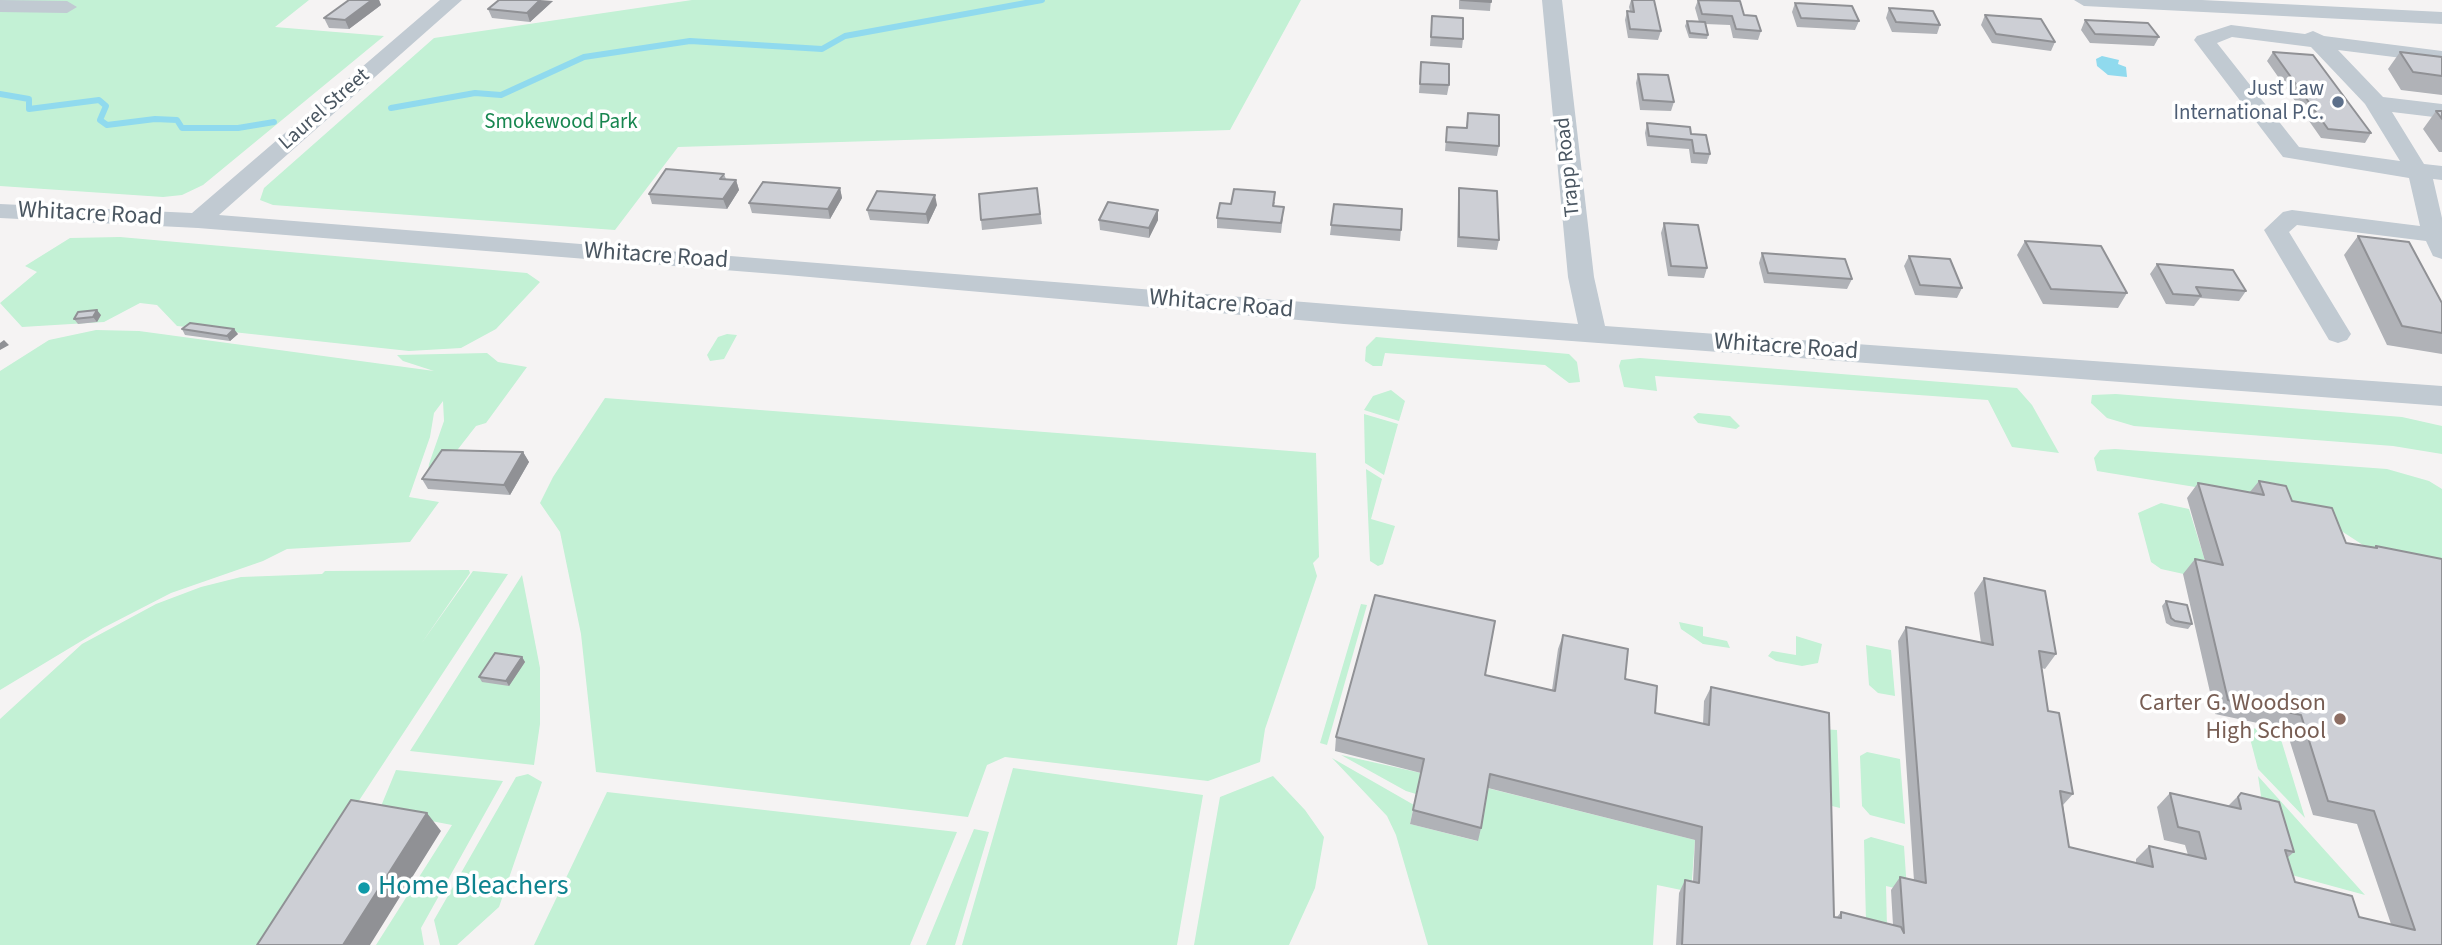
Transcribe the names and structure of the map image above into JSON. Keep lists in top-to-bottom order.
{
  "streets": {
    "street": ["Laurel Street", "Trapp Road", "Whitacre Road"]
  },
  "crossings": [
    ["Laurel Street", "Whitacre Road"],
    ["Trapp Road", "Whitacre Road"]
  ],
  "parks": ["Smokewood Park"],
  "places": ["Just Law International P.C.", "Carter G. Woodson High School", "Home Bleachers"]
}
